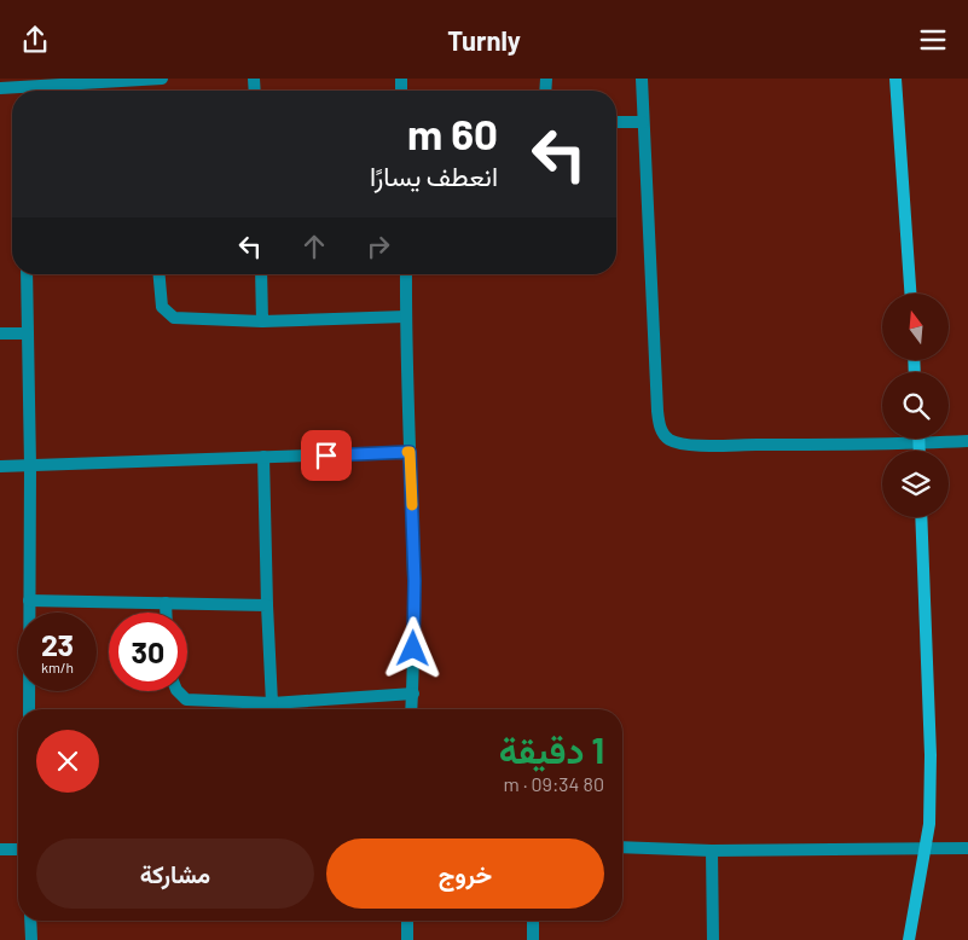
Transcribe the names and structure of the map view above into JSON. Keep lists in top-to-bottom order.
{
  "north": "top",
  "page": {
    "header": "Turnly",
    "turn": ["60 m", "انعطف يسارًا"],
    "speed": "23 km/h",
    "limit": "30",
    "heading": ["1 دقيقة", "80 m · 09:34"],
    "buttons": ["خروج", "مشاركة"]
  }
}
